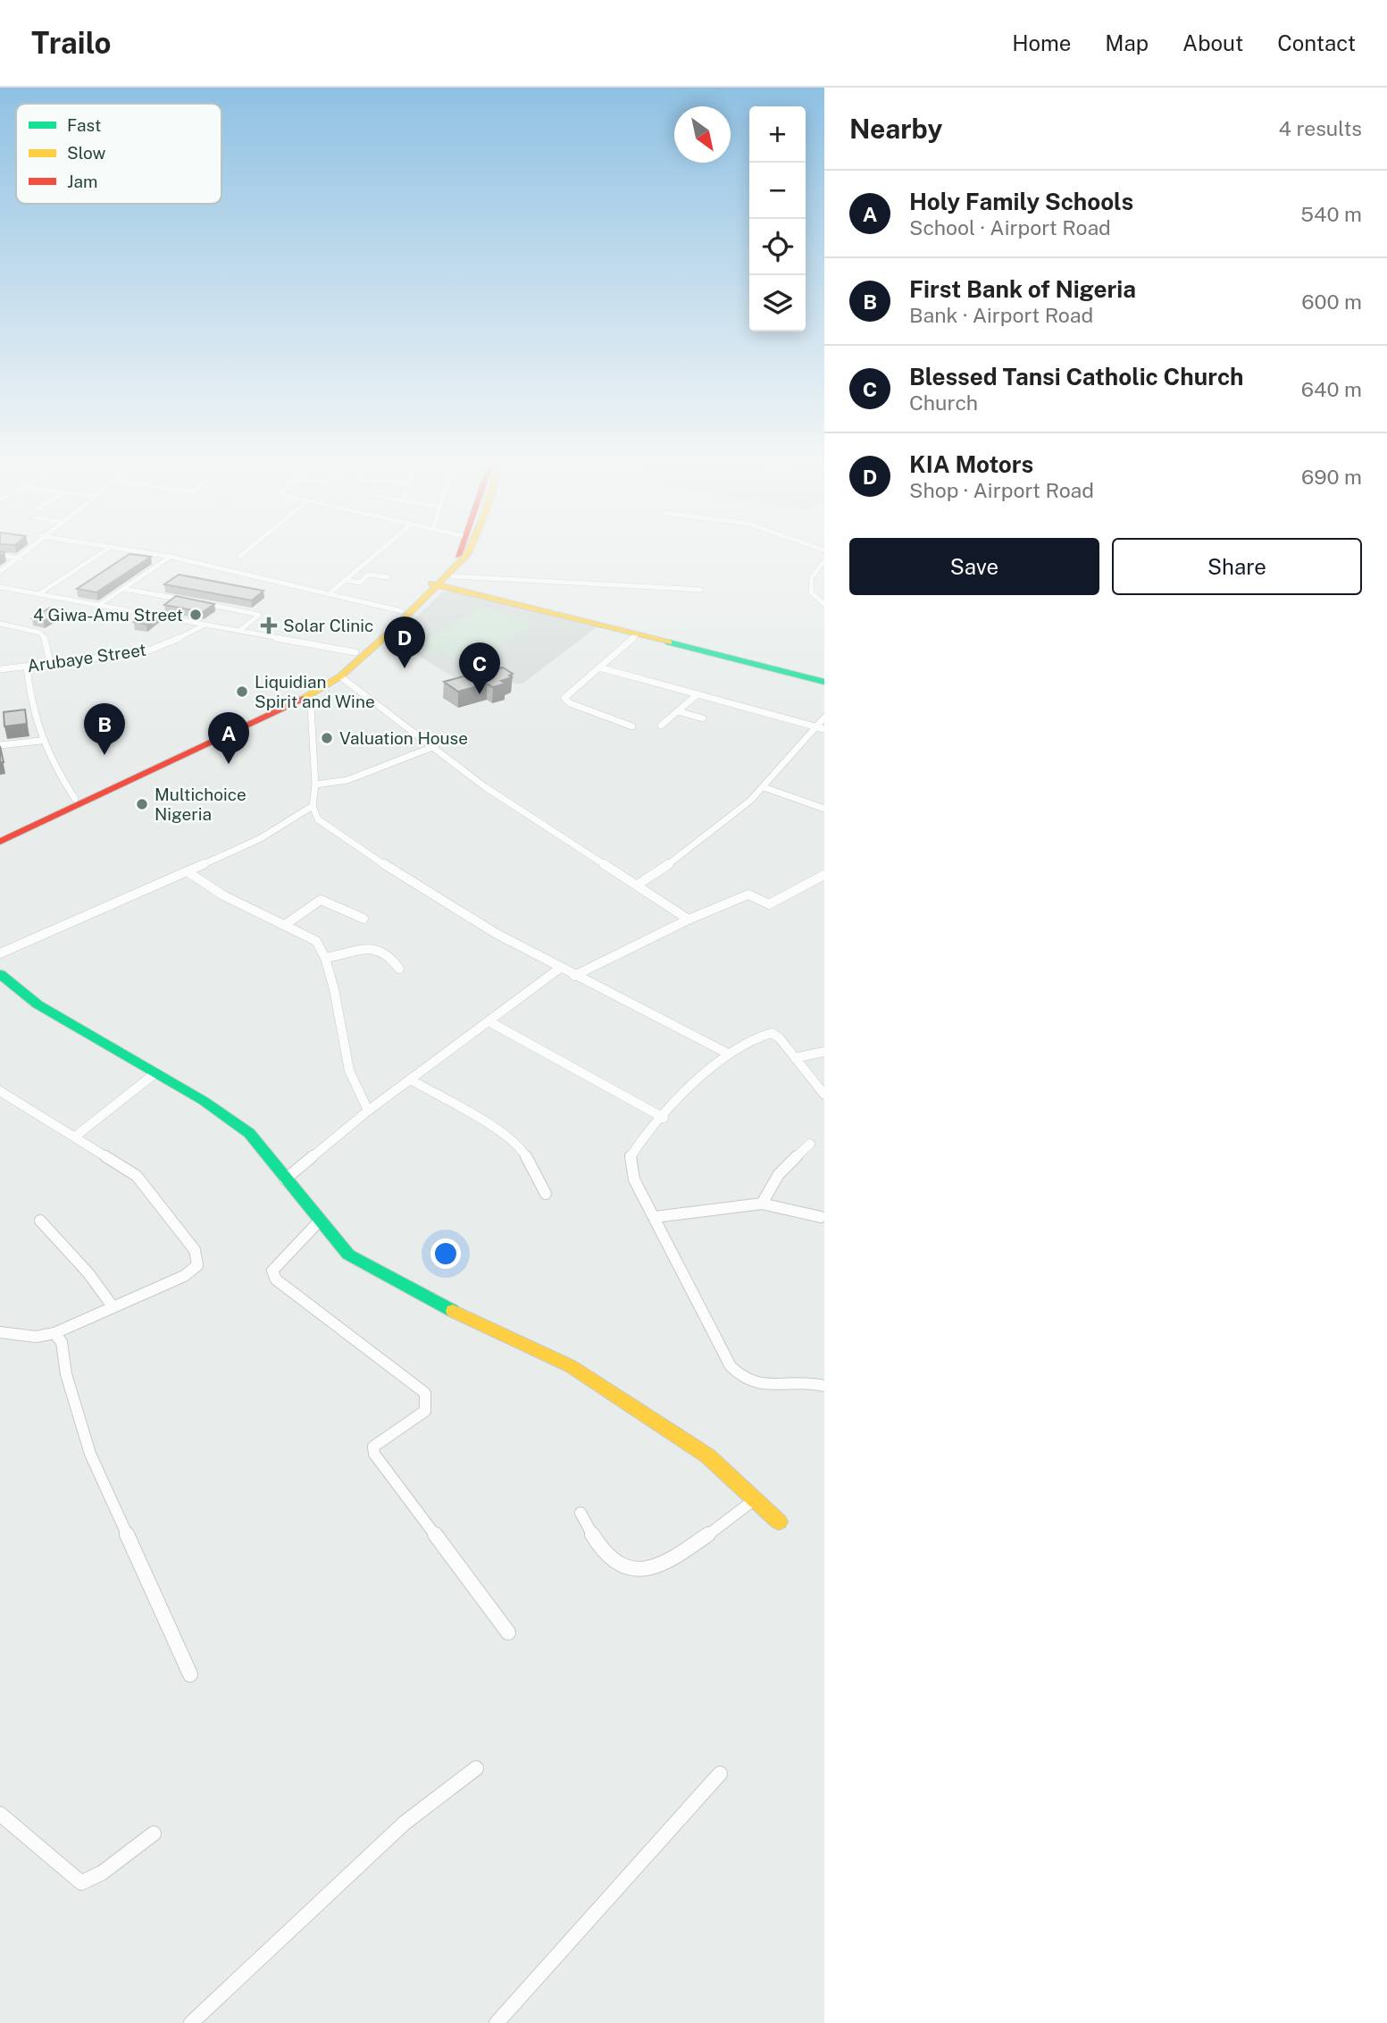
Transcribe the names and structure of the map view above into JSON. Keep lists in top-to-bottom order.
{
  "streets": {
    "street": ["Arubaye Street"]
  },
  "places": {
    "other": [
      "4 Giwa-Amu Street",
      "Liquidian Spirit and Wine",
      "Valuation House",
      "Multichoice Nigeria"
    ],
    "health": ["Solar Clinic"]
  },
  "legend": ["Fast", "Slow", "Jam"],
  "north": "bottom right",
  "page": {
    "header": "Trailo",
    "nav": [
      "Home",
      "Map",
      "About",
      "Contact"
    ],
    "heading": ["Nearby", "4 results"],
    "map_buttons": ["+", "−"],
    "list": [
      {
        "mark": "A",
        "name": "Holy Family Schools",
        "note": "School · Airport Road",
        "value": "540 m"
      },
      {
        "mark": "B",
        "name": "First Bank of Nigeria",
        "note": "Bank · Airport Road",
        "value": "600 m"
      },
      {
        "mark": "C",
        "name": "Blessed Tansi Catholic Church",
        "note": "Church",
        "value": "640 m"
      },
      {
        "mark": "D",
        "name": "KIA Motors",
        "note": "Shop · Airport Road",
        "value": "690 m"
      }
    ],
    "buttons": ["Save", "Share"],
    "pins": [
      "D",
      "C",
      "B",
      "A"
    ]
  }
}
